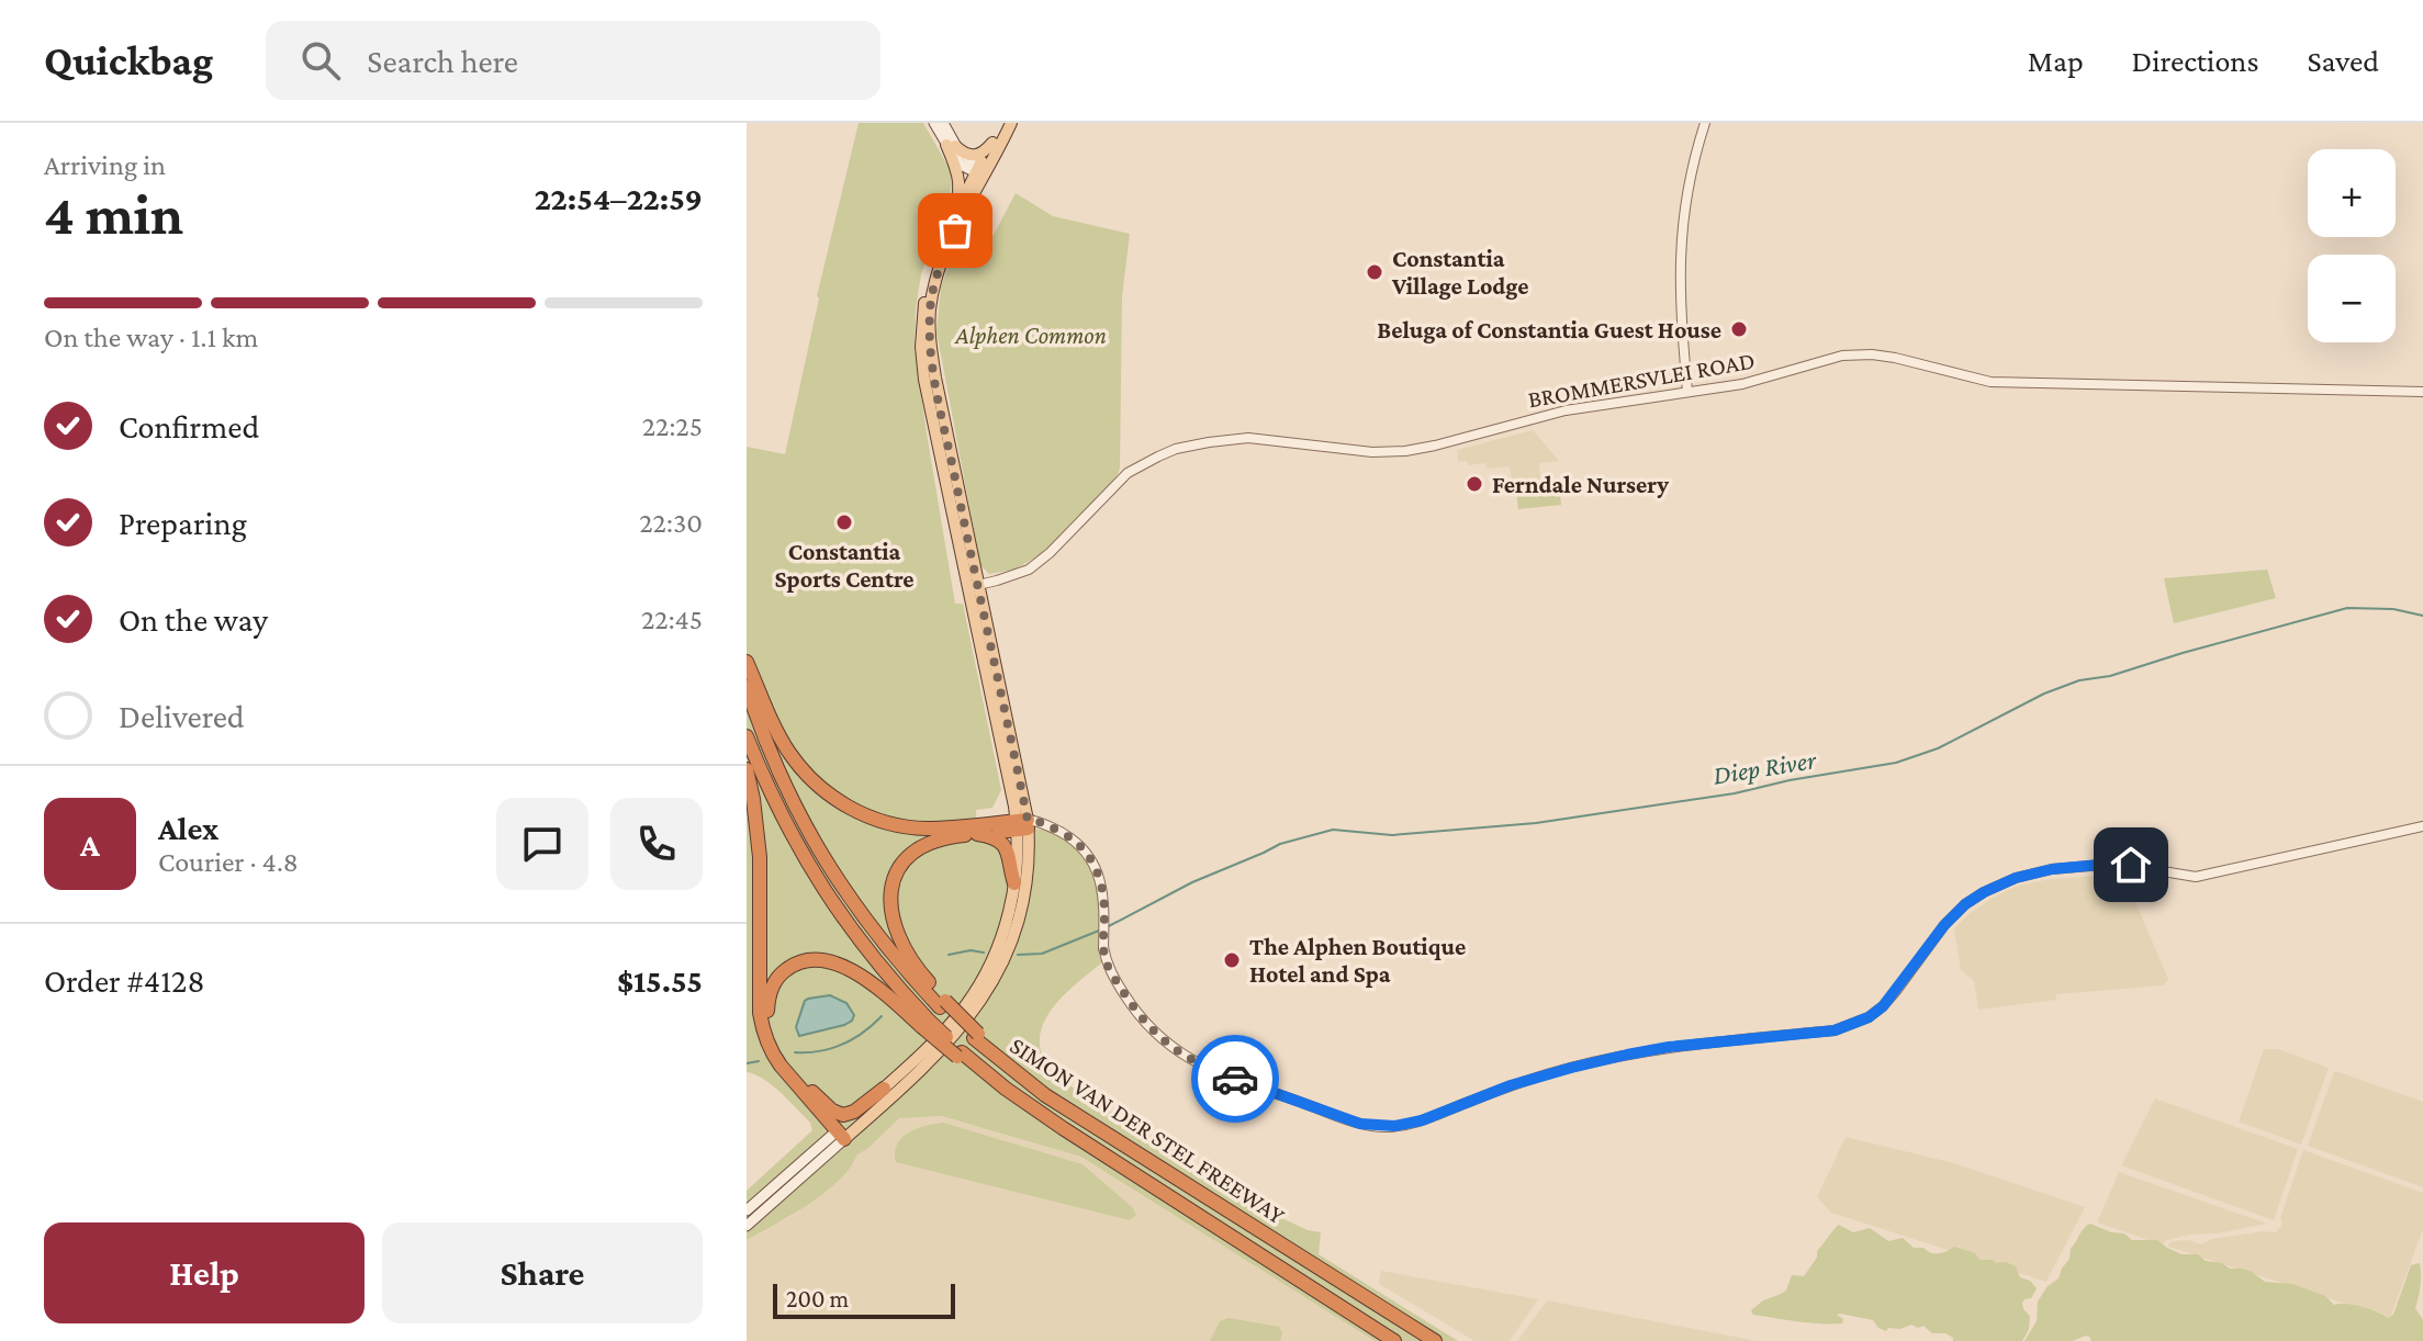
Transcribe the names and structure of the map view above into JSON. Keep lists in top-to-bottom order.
{
  "streets": {
    "highway": ["SIMON VAN DER STEL FREEWAY"],
    "street": ["BROMMERSVLEI ROAD"]
  },
  "water": ["Diep River"],
  "parks": ["Alphen Common"],
  "places": [
    "Constantia Village Lodge",
    "Beluga of Constantia Guest House",
    "Ferndale Nursery",
    "Constantia Sports Centre",
    "The Alphen Boutique Hotel and Spa"
  ],
  "scale_bar": "200 m",
  "page": {
    "header": "Quickbag",
    "search": "Search here",
    "nav": ["Map", "Directions", "Saved"],
    "heading": ["4 min", "Arriving in", "22:54–22:59"],
    "panel": [
      "Alex",
      "Courier · 4.8",
      "Order #4128",
      "$15.55"
    ],
    "map_buttons": ["+", "−"],
    "bar": "On the way · 1.1 km",
    "list": [
      ["Confirmed", "22:25"],
      ["Preparing", "22:30"],
      ["On the way", "22:45"],
      "Delivered"
    ],
    "round": "A",
    "buttons": ["Help", "Share"],
    "scale": "200 m"
  }
}
